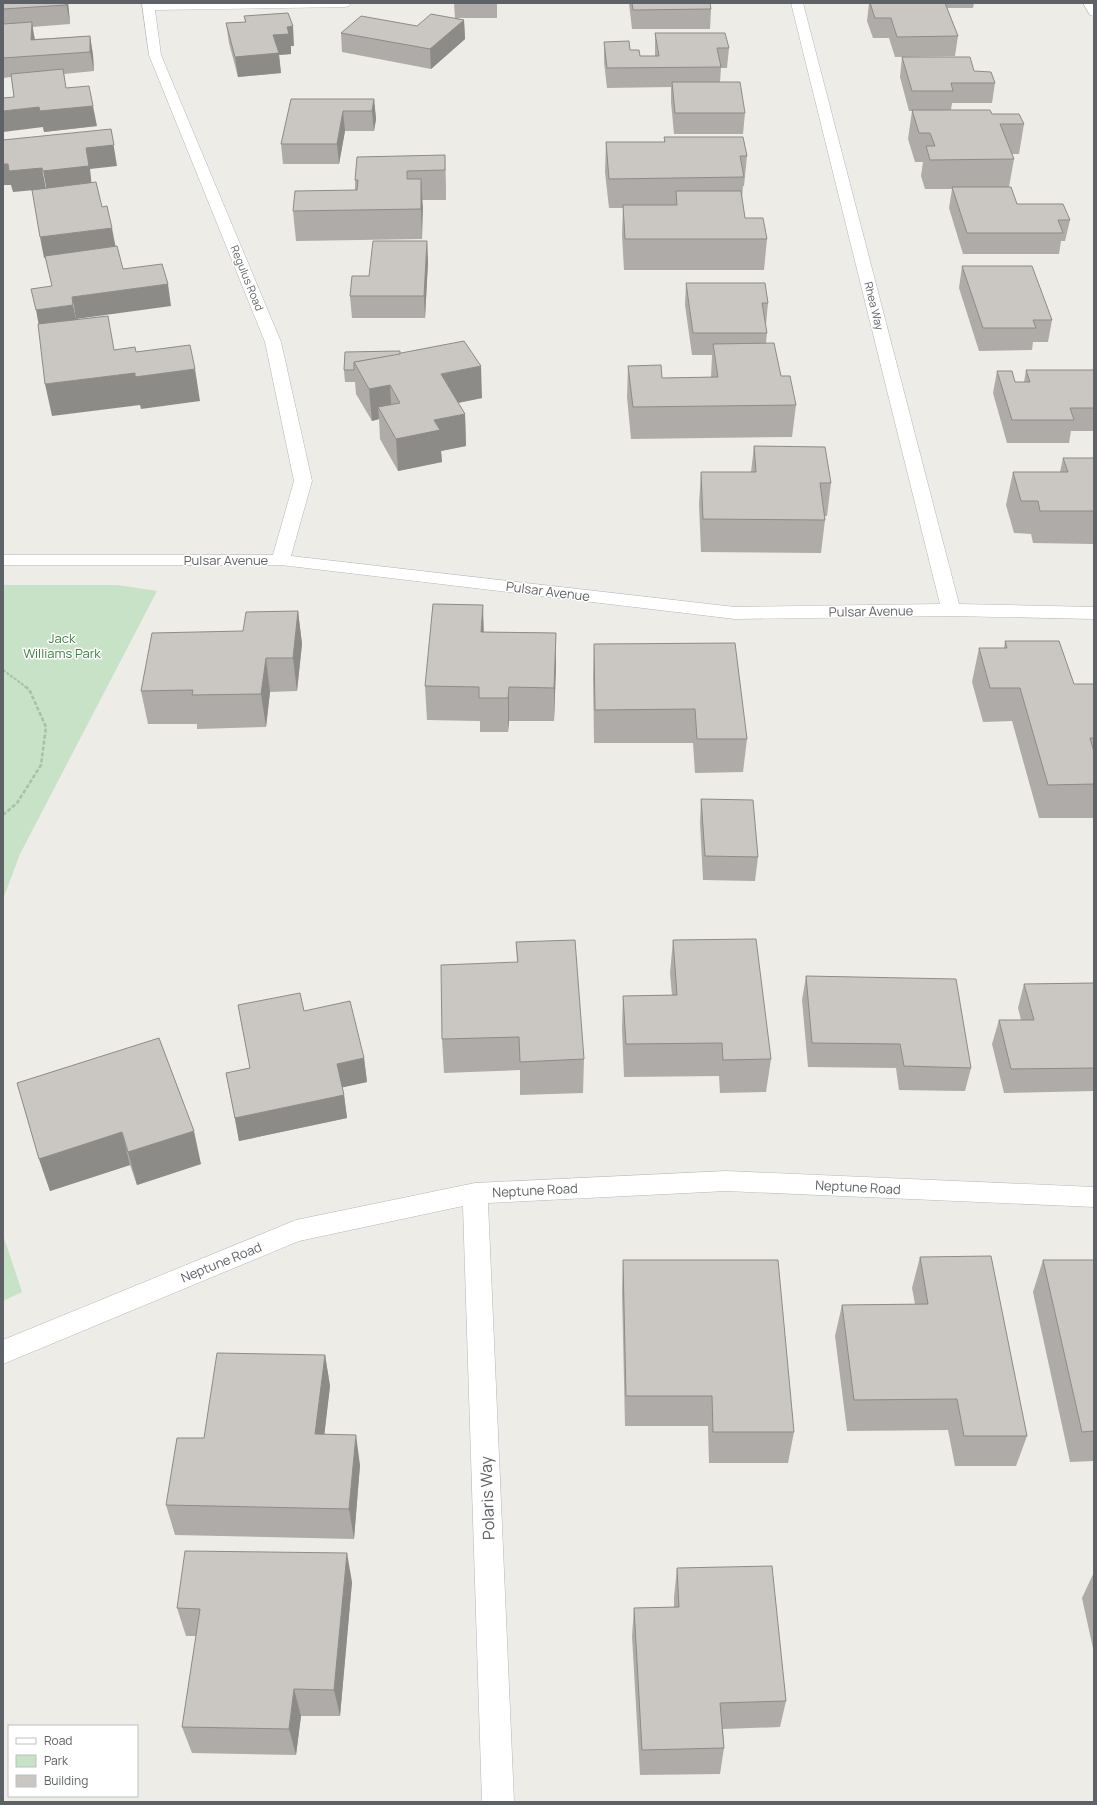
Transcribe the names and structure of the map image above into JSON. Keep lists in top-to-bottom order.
{
  "streets": {
    "street": [
      "Regulus Road",
      "Rhea Way",
      "Pulsar Avenue",
      "Neptune Road",
      "Polaris Way"
    ]
  },
  "crossings": [
    ["Regulus Road", "Pulsar Avenue"],
    ["Rhea Way", "Pulsar Avenue"],
    ["Neptune Road", "Polaris Way"]
  ],
  "parks": ["Jack Williams Park"],
  "legend": ["Road", "Park", "Building"]
}
